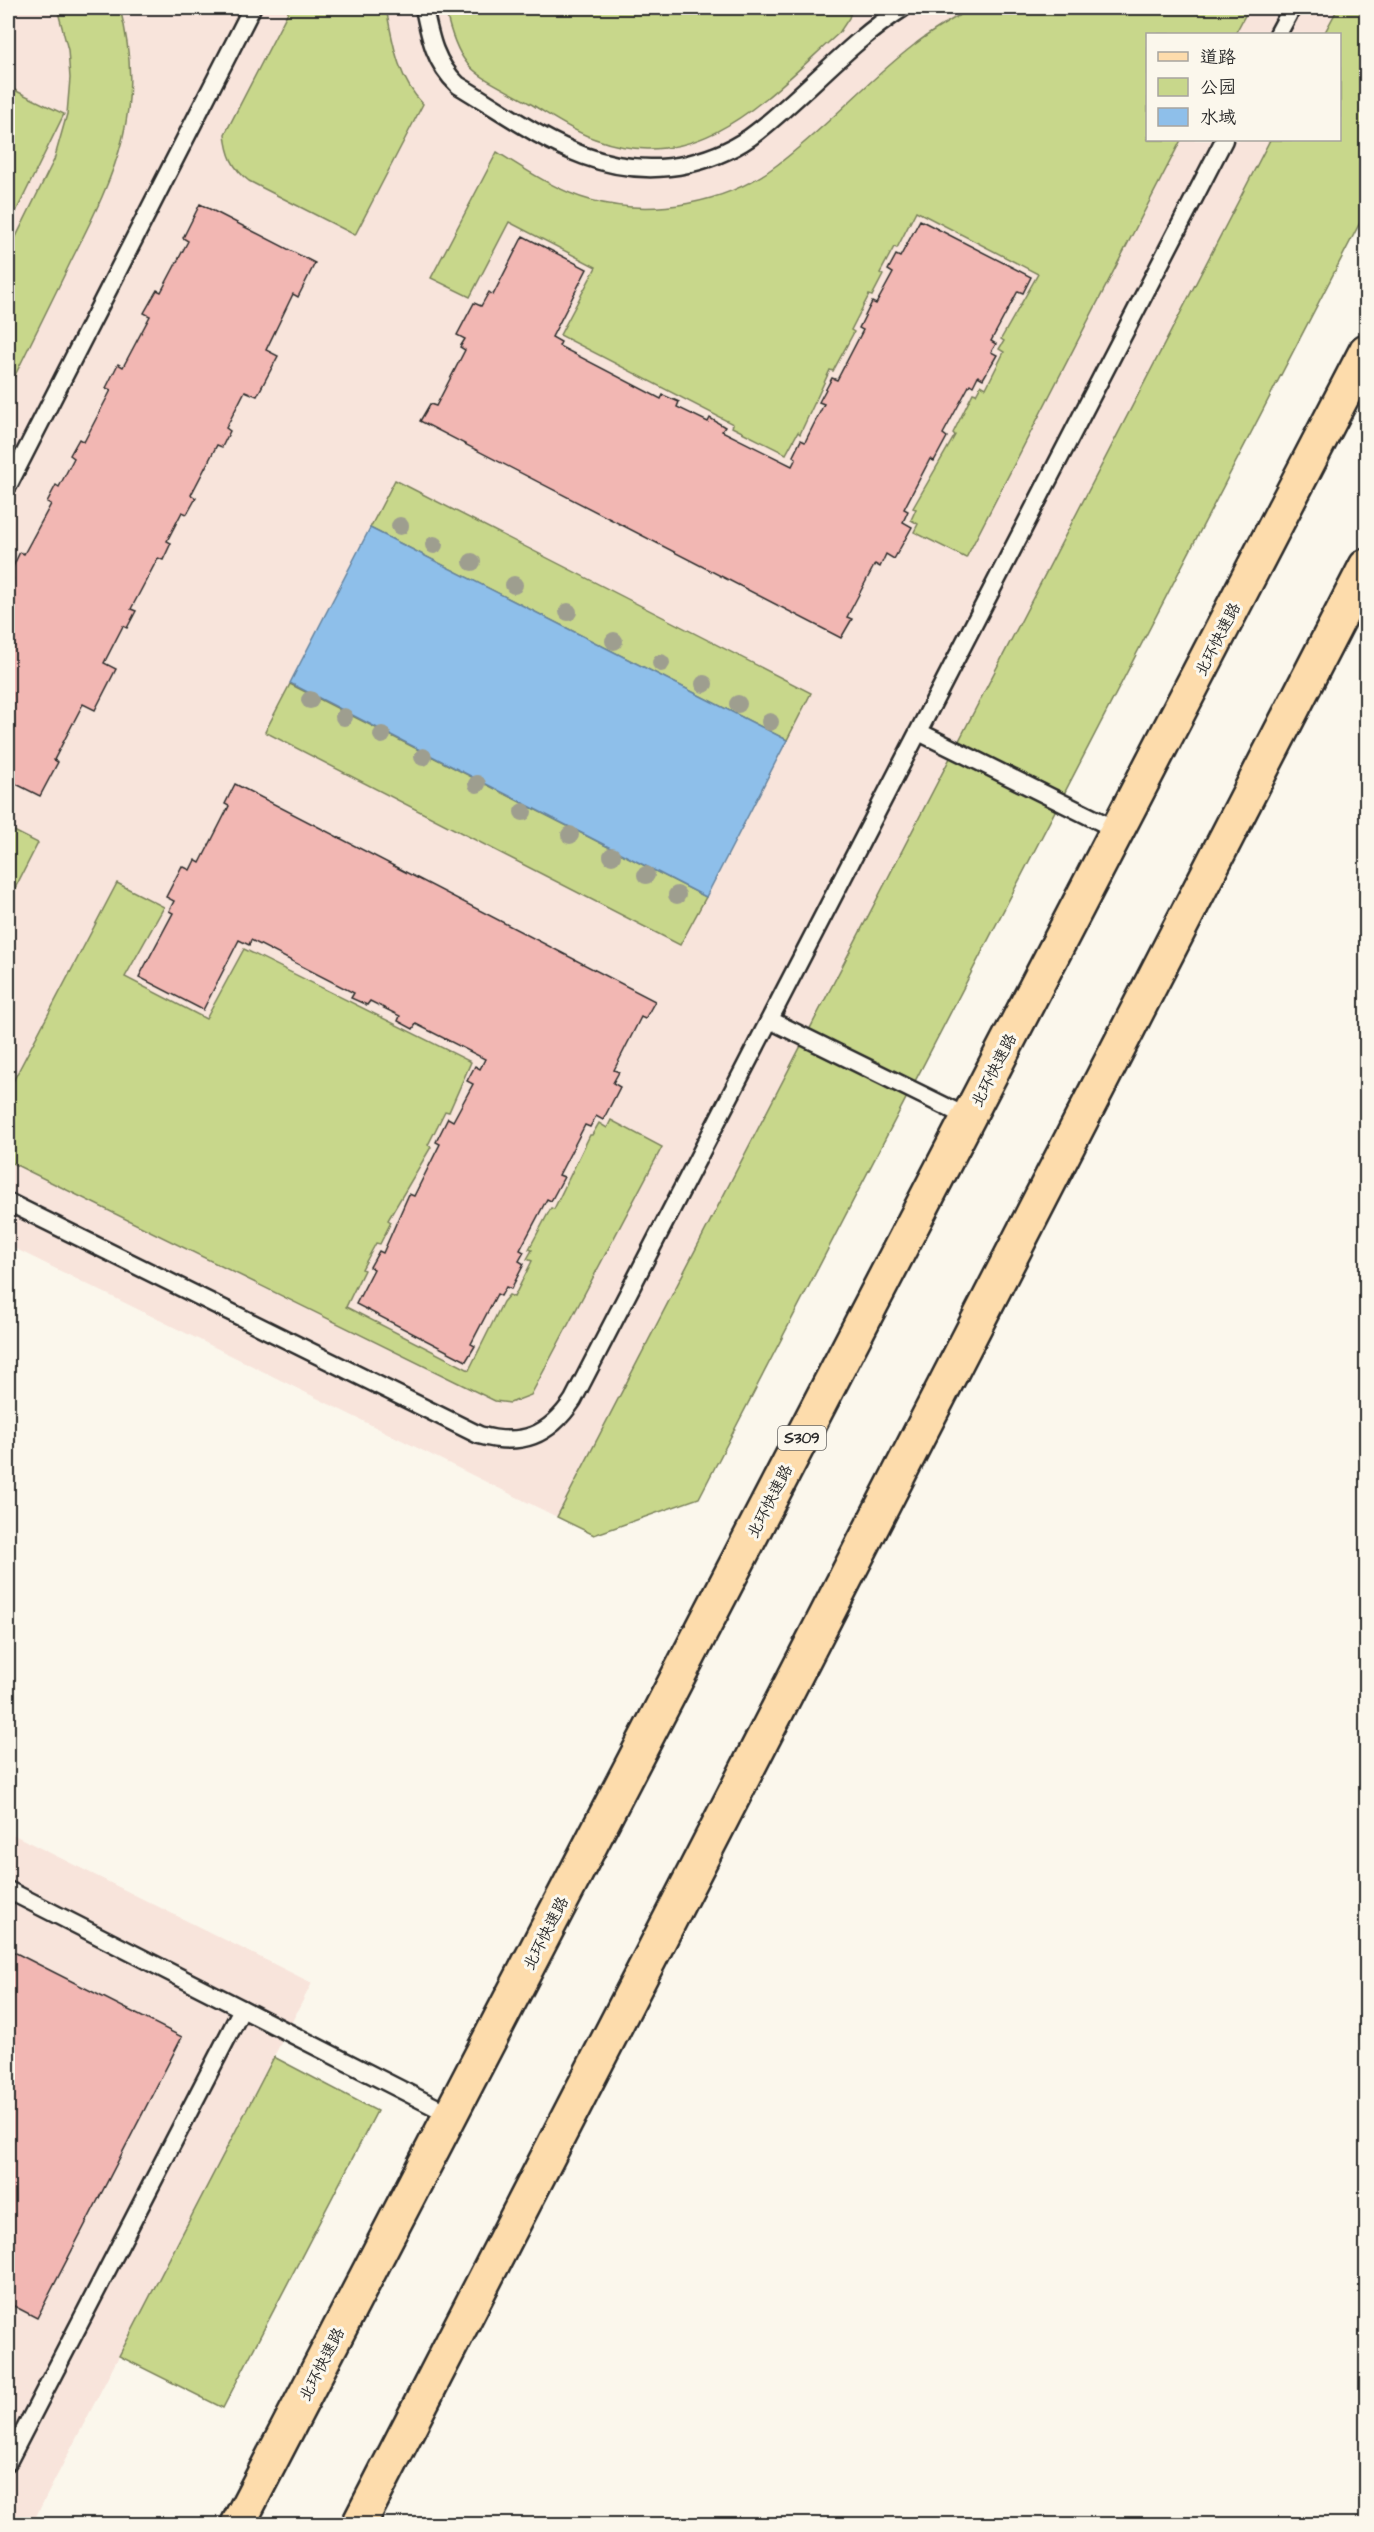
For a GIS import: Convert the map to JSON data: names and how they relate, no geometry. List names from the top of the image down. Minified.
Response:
{"streets":{"main road":["北环快速路","S309"]},"legend":["道路","公园","水域"]}
